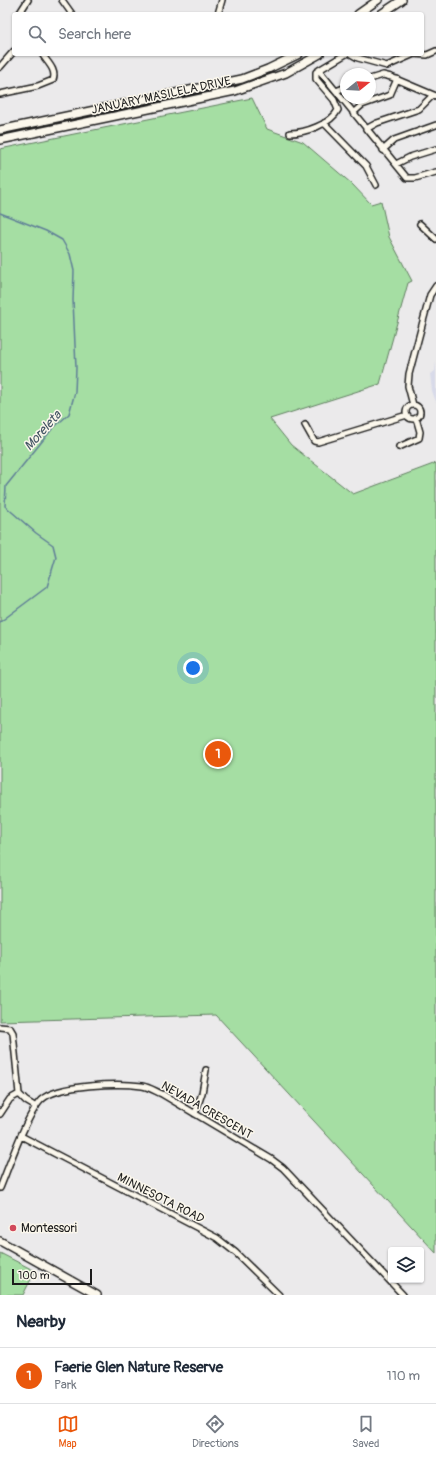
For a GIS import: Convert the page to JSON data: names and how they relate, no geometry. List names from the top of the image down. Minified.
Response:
{"streets":{"main road":["JANUARY MASILELA DRIVE"],"street":["NEVADA CRESCENT","MINNESOTA ROAD"]},"crossings":[["NEVADA CRESCENT","MINNESOTA ROAD"]],"water":["Moreleta"],"places":["Montessori"],"scale_bar":"100 m","north":"right","page":{"search":"Search here","pins":"1","scale":"100 m","heading":"Nearby","list":[{"mark":"1","name":"Faerie Glen Nature Reserve","note":"Park","value":"110 m"}],"nav":["Map","Directions","Saved"]}}
